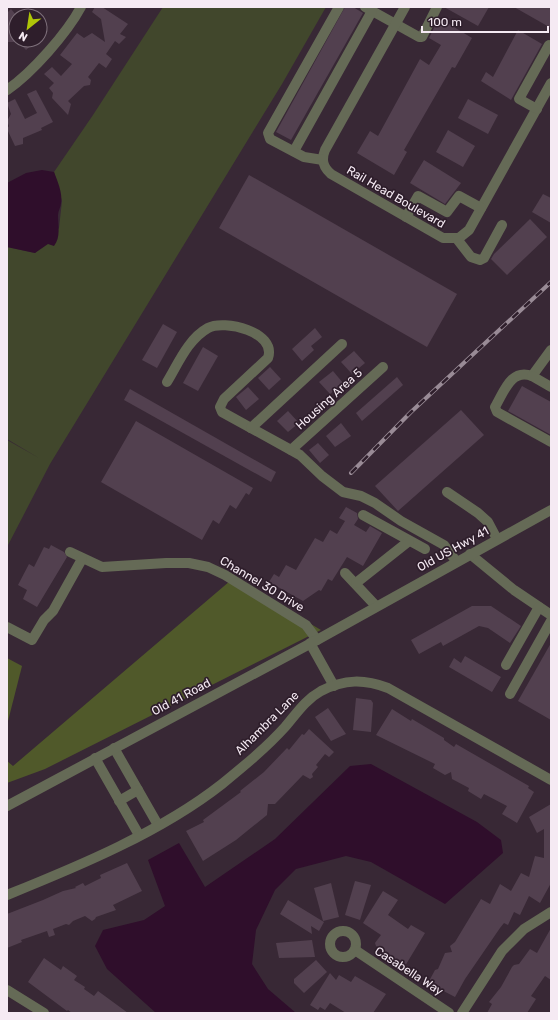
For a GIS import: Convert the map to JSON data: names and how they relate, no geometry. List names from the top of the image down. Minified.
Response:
{"streets":{"street":["Rail Head Boulevard","Housing Area 5","Old US Hwy 41","Channel 30 Drive","Old 41 Road","Alhambra Lane","Casabella Way"]},"crossings":[["Old US Hwy 41","Old 41 Road"],["Channel 30 Drive","Old 41 Road"],["Channel 30 Drive","Alhambra Lane"]],"scale_bar":"100 m","north":"bottom left"}
